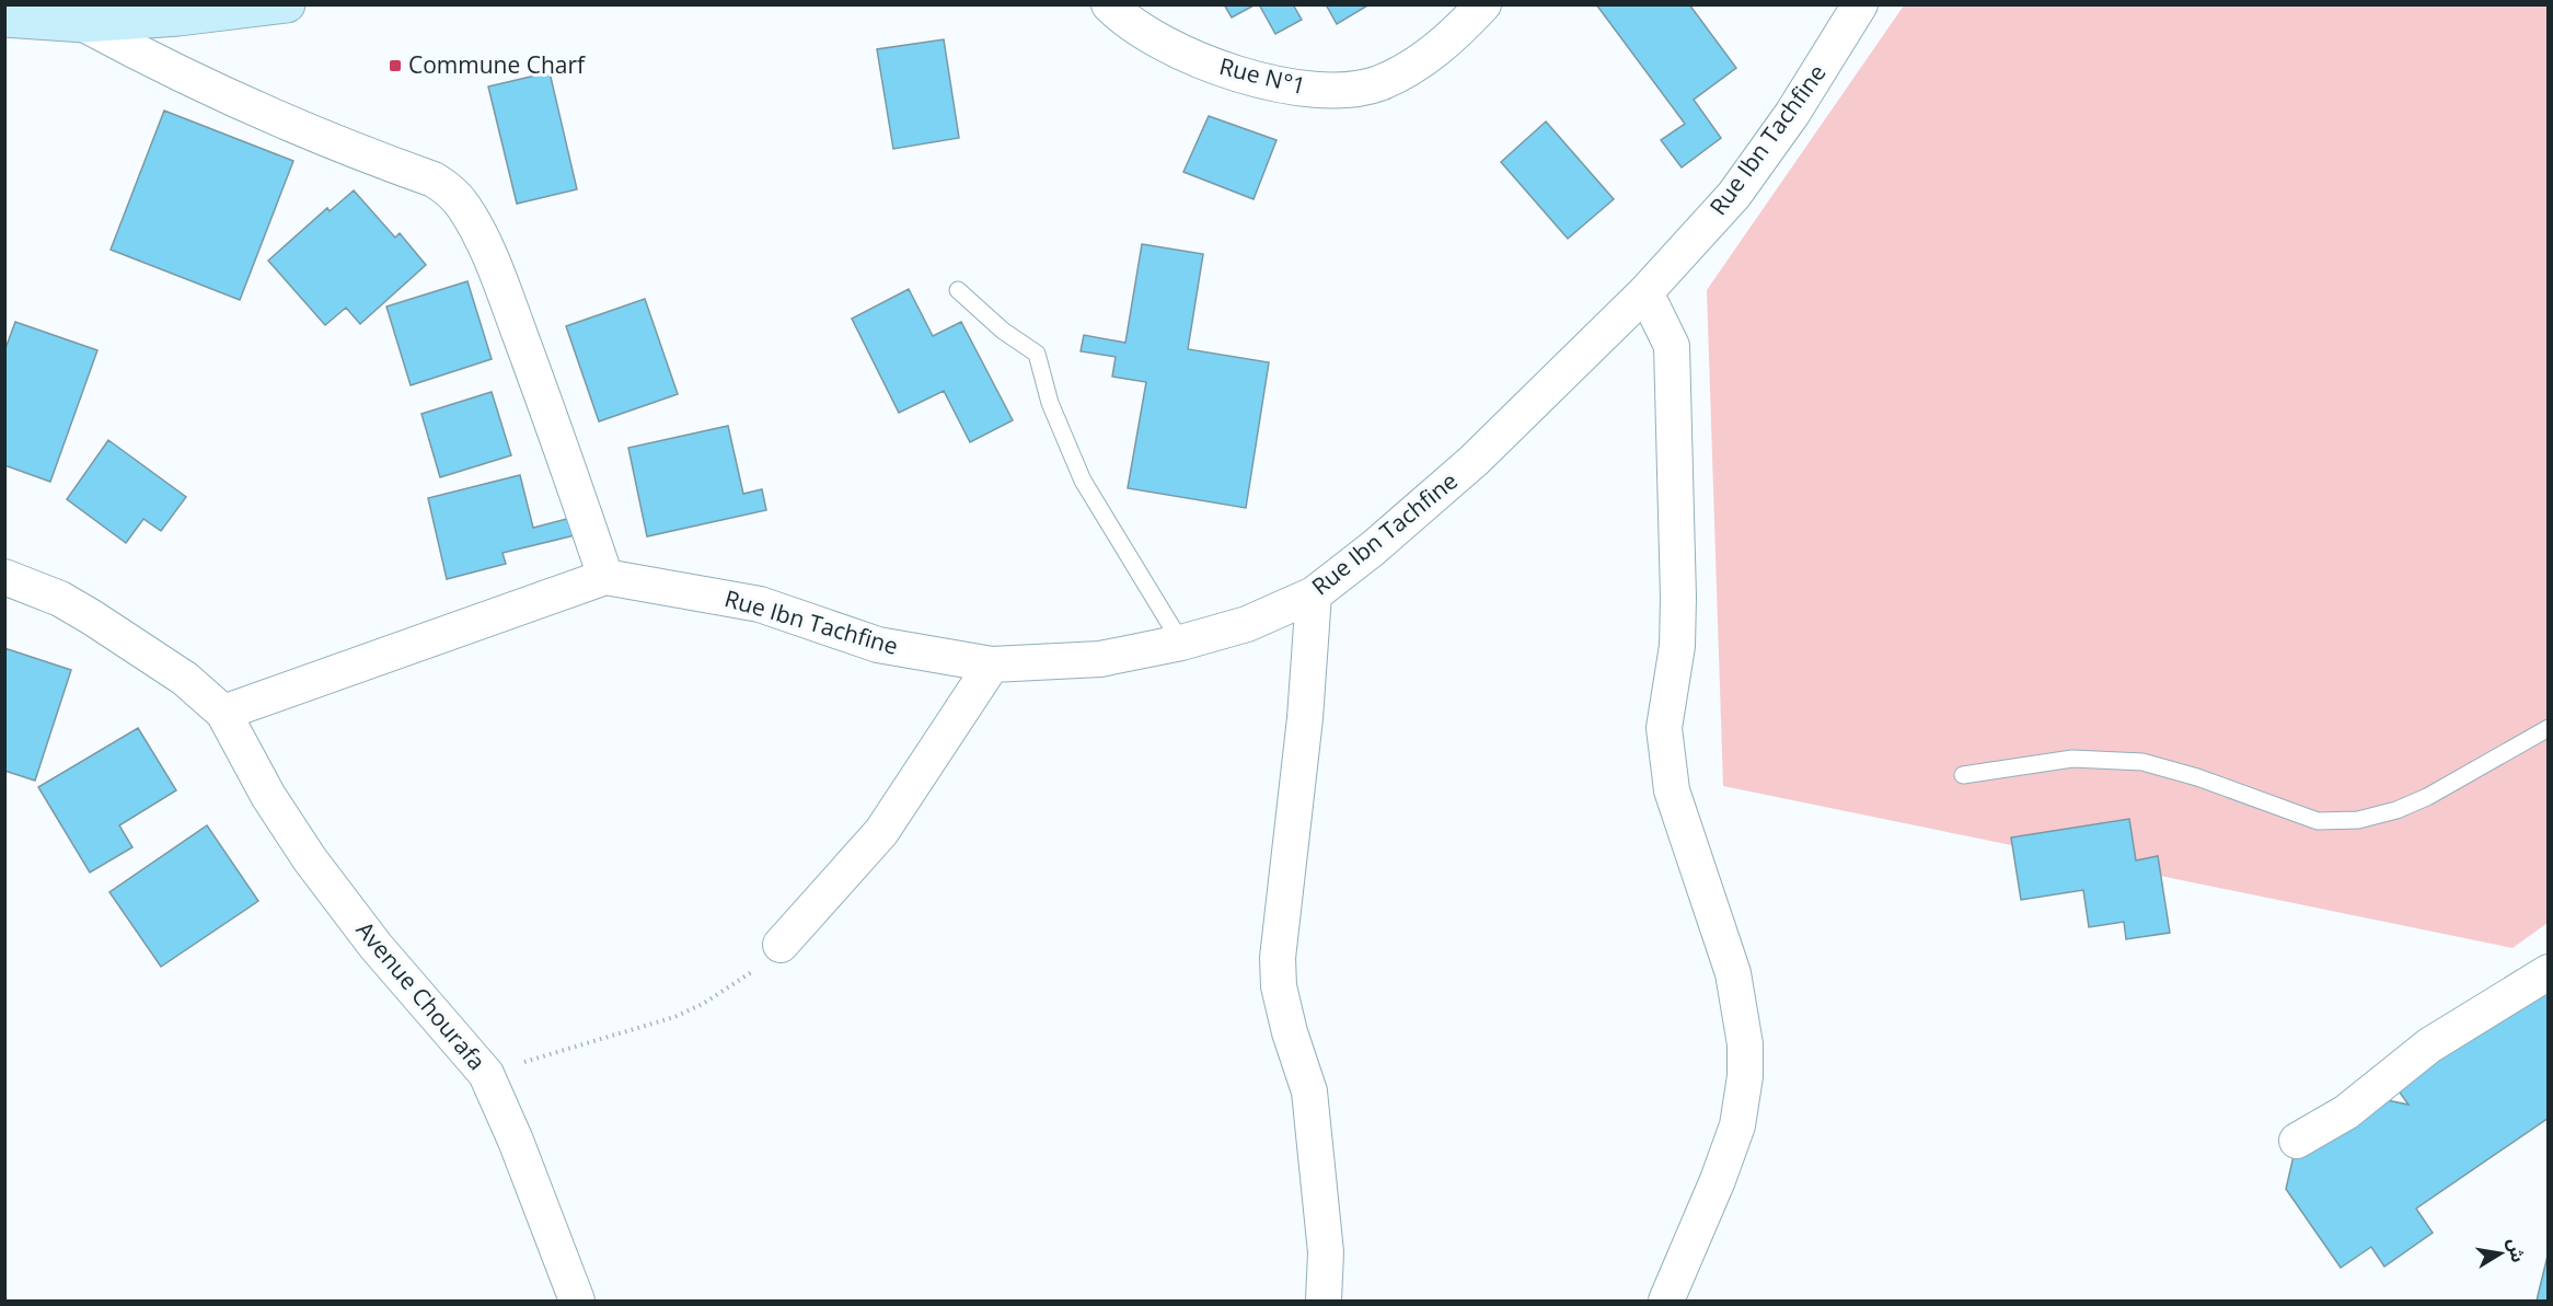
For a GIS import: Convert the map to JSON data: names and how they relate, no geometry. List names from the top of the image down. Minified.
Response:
{"streets":{"street":["Rue N°1","Rue Ibn Tachfine","Avenue Chourafa"]},"crossings":[["Rue Ibn Tachfine","Avenue Chourafa"]],"places":{"transit":["Commune Charf"]},"north":"right"}
